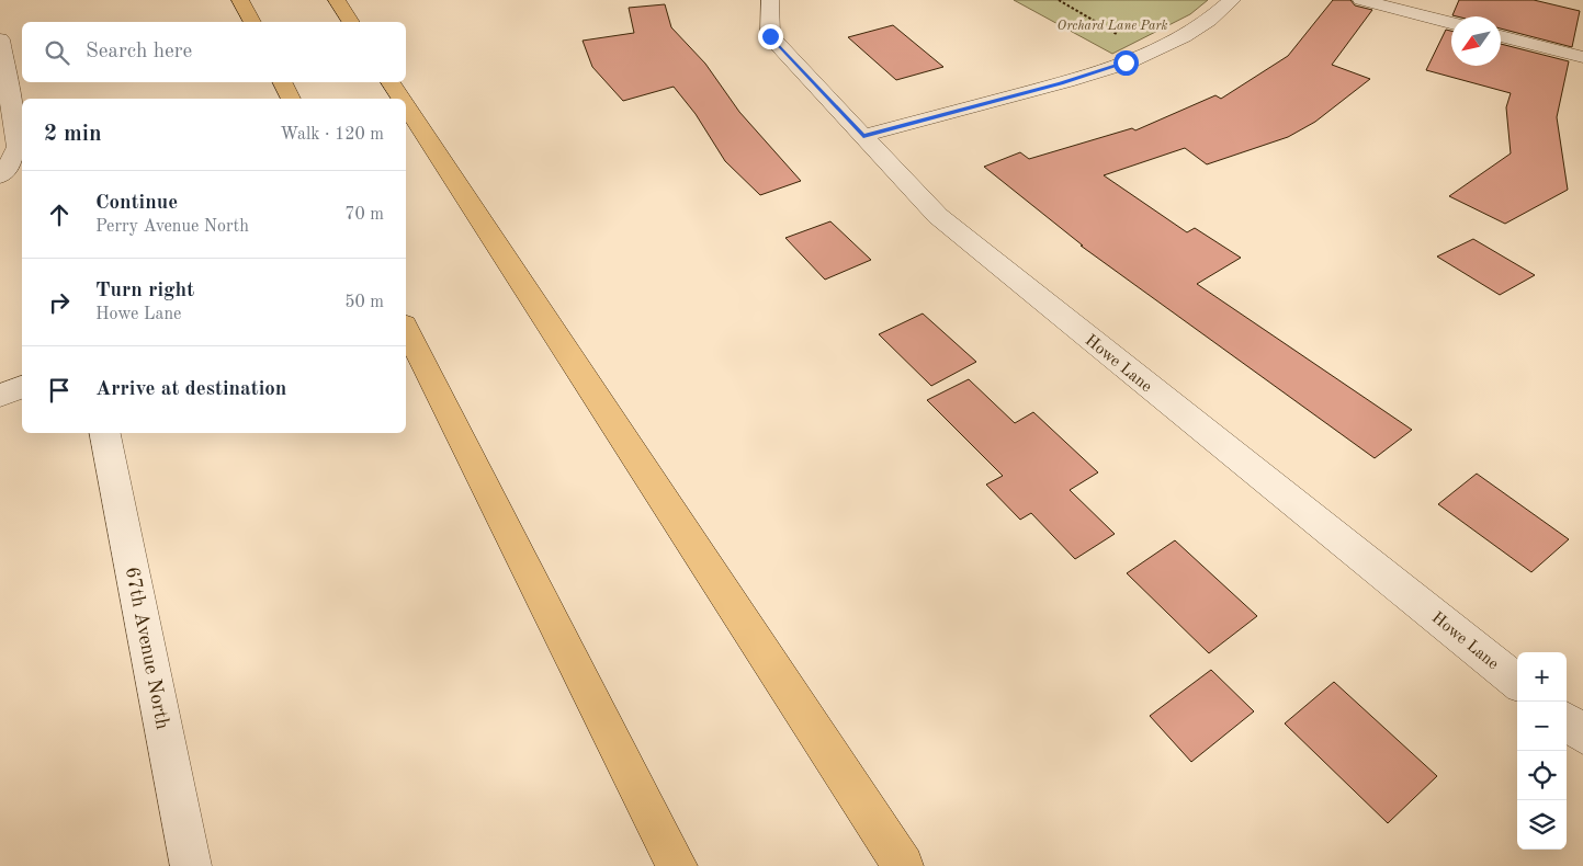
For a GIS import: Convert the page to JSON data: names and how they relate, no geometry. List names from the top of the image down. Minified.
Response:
{"streets":{"street":["Howe Lane","67th Avenue North"]},"parks":["Orchard Lane Park"],"north":"bottom left","page":{"search":"Search here","heading":["2 min","Walk · 120 m"],"list":[["Continue","Perry Avenue North","70 m"],["Turn right","Howe Lane","50 m"],"Arrive at destination"],"map_buttons":["+","−"]}}
